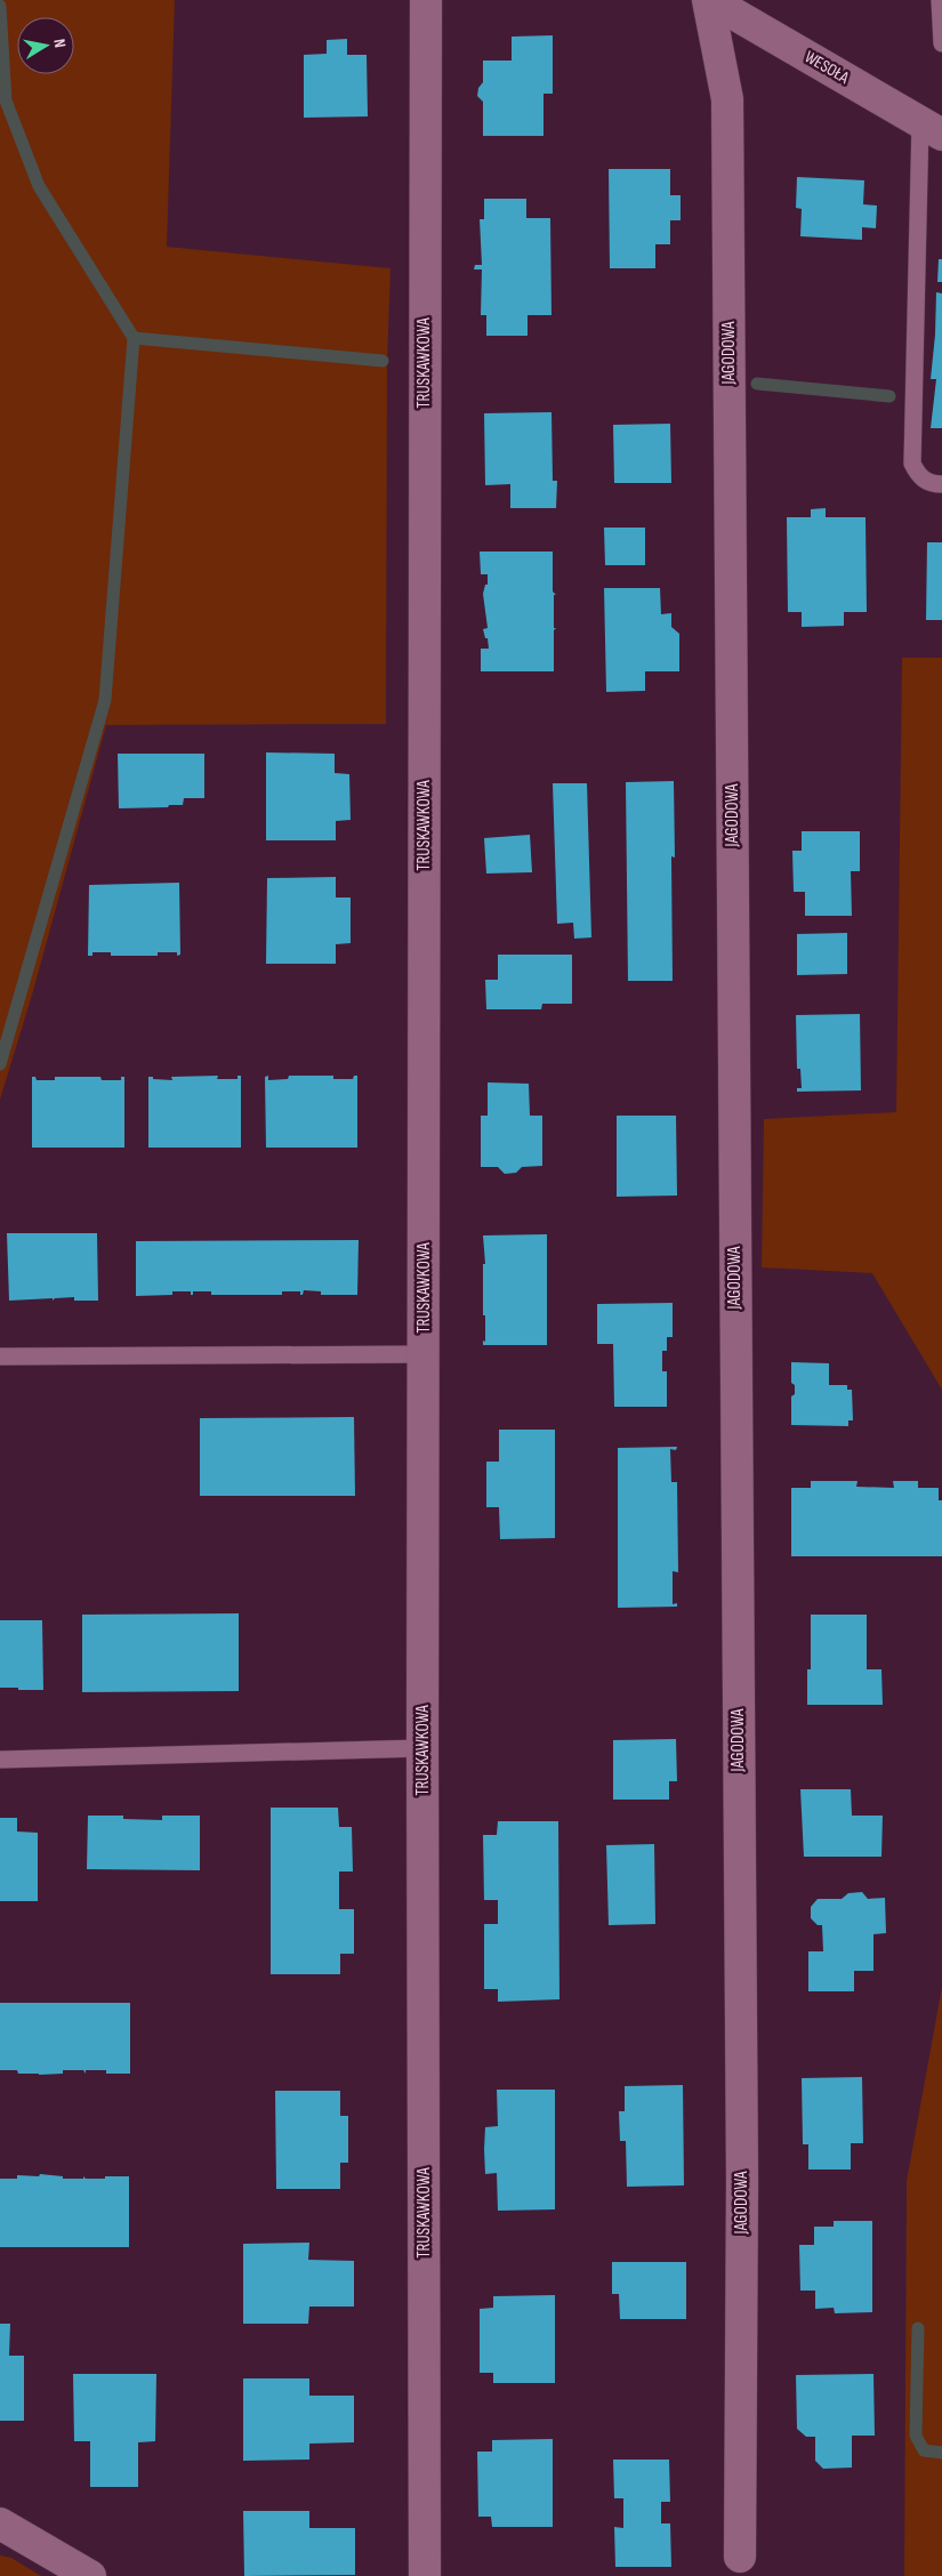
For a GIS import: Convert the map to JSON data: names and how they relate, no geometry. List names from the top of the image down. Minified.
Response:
{"streets":{"street":["WESOŁA","JAGODOWA","TRUSKAWKOWA"]},"crossings":[["WESOŁA","JAGODOWA"]],"north":"right"}
